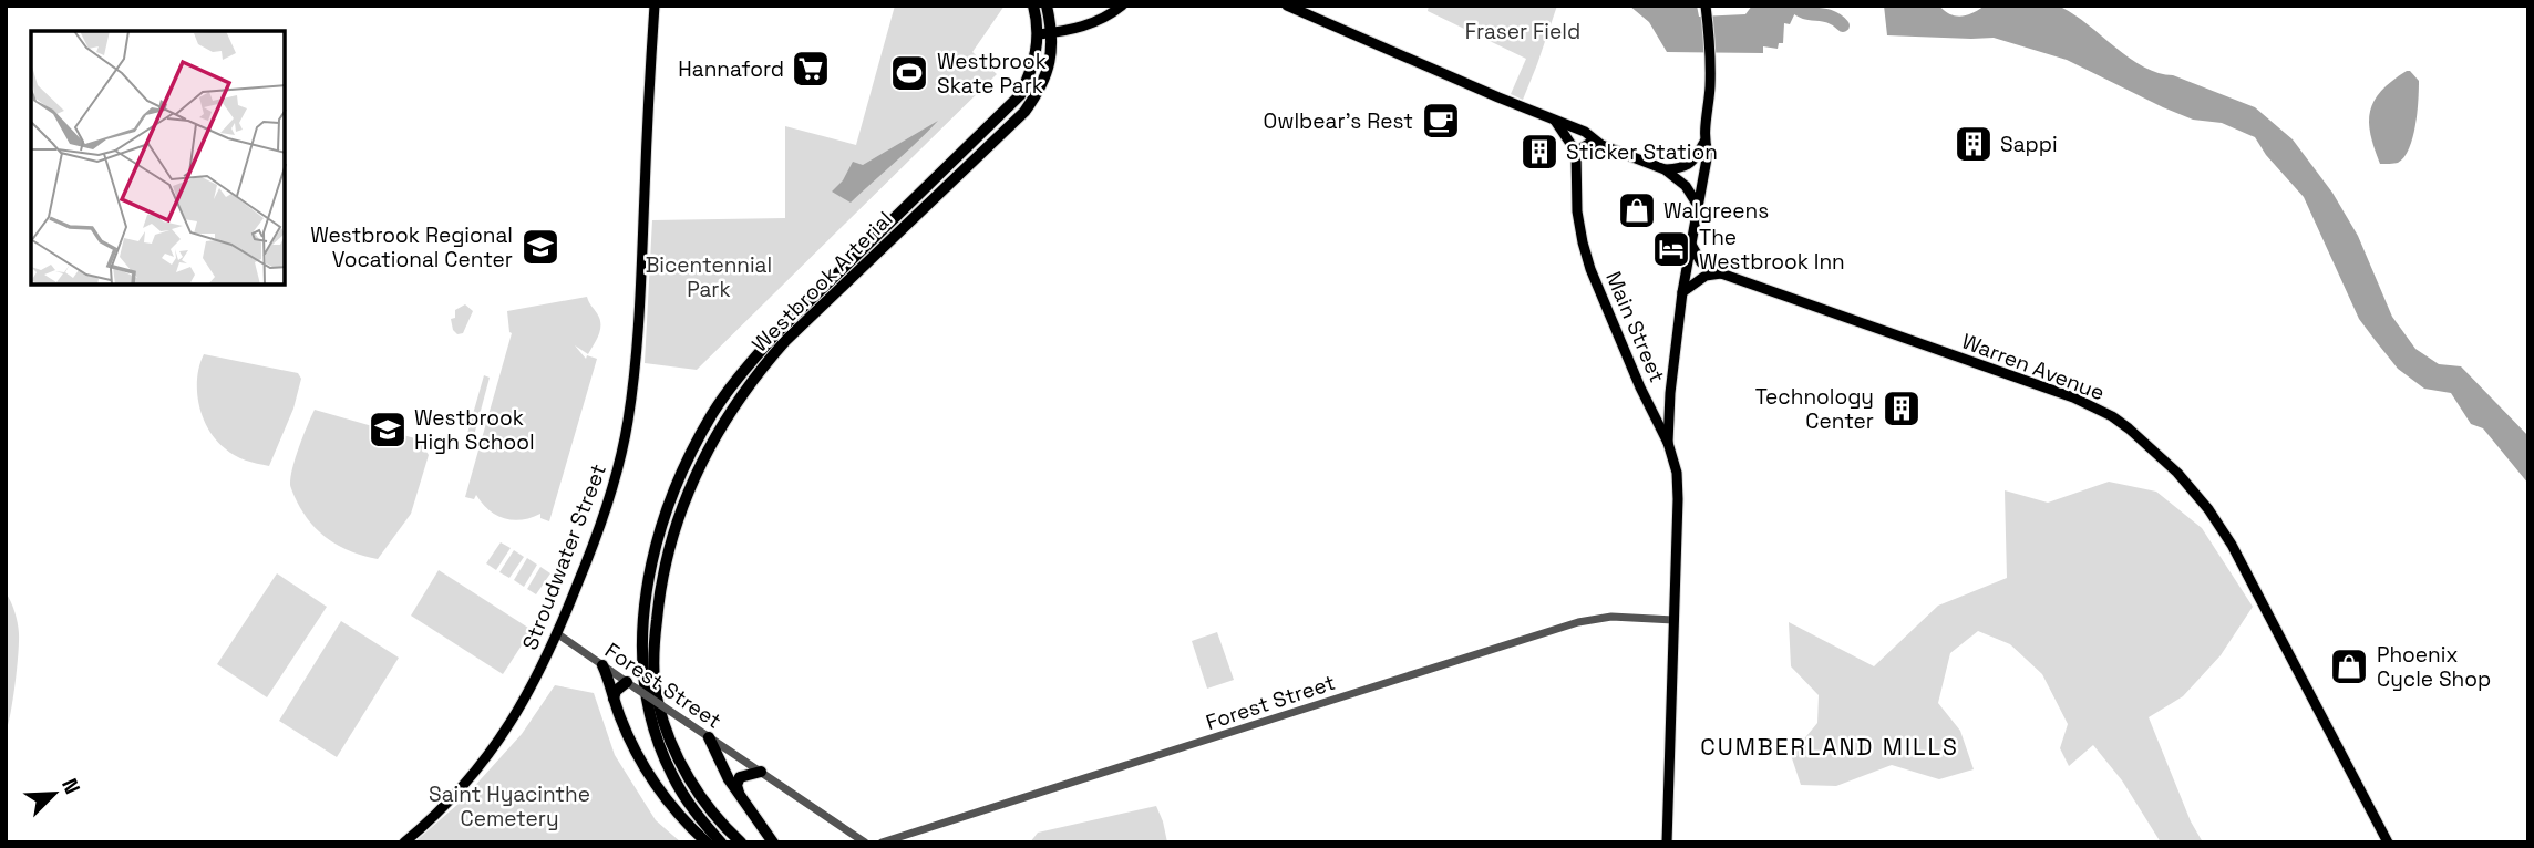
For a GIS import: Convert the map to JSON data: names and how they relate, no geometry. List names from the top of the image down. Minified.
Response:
{"streets":{"highway":["Westbrook Arterial"],"main road":["Main Street","Warren Avenue","Stroudwater Street"],"street":["Forest Street"]},"crossings":[["Main Street","Forest Street"],["Stroudwater Street","Forest Street"]],"districts":["CUMBERLAND MILLS"],"parks":["Fraser Field","Bicentennial Park","Saint Hyacinthe Cemetery"],"places":{"supermarket":["Hannaford"],"sports":["Westbrook Skate Park"],"cafe":["Owlbear's Rest"],"building":["Sappi","Sticker Station","Technology Center"],"shop":["Walgreens","Phoenix Cycle Shop"],"school or university":["Westbrook Regional Vocational Center","Westbrook High School"],"hotel":["The Westbrook Inn"]},"north":"top right"}
